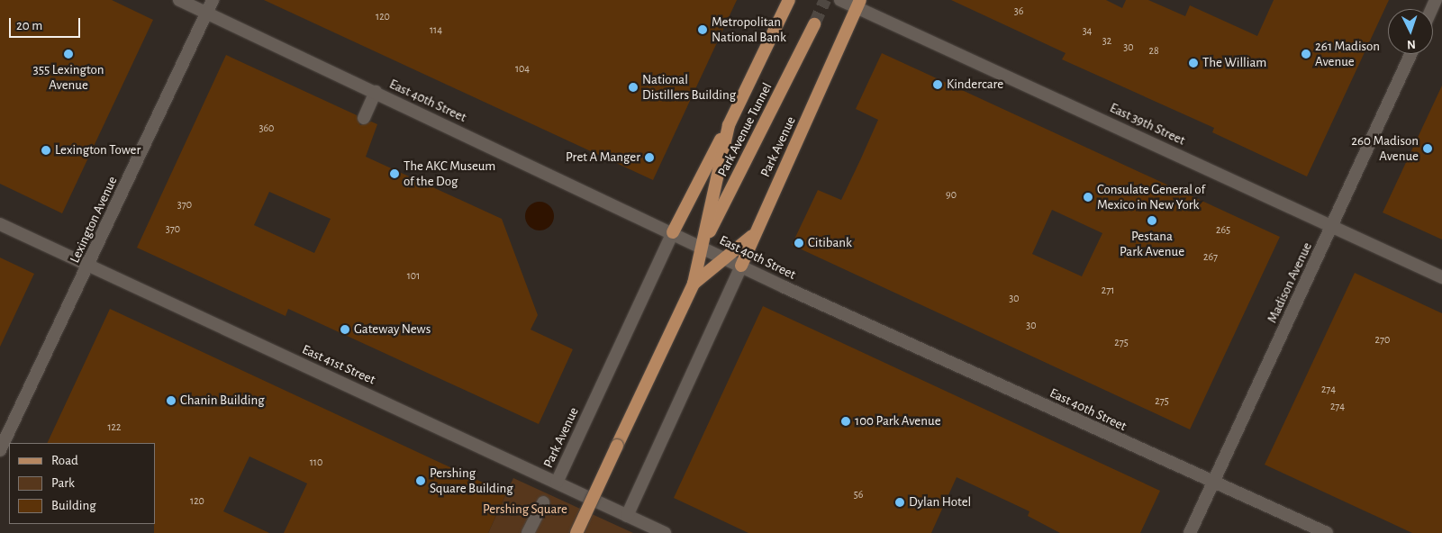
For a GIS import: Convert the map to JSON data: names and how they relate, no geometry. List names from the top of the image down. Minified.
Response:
{"streets":{"main road":["Park Avenue Tunnel","Park Avenue"],"street":["East 40th Street","East 39th Street","Lexington Avenue","Madison Avenue","East 41st Street"]},"crossings":[["East 40th Street","Park Avenue Tunnel"],["East 40th Street","Park Avenue"],["East 40th Street","Lexington Avenue"],["East 40th Street","Madison Avenue"],["East 39th Street","Park Avenue"],["East 39th Street","Madison Avenue"],["Park Avenue Tunnel","Park Avenue"],["Park Avenue","East 41st Street"],["Lexington Avenue","East 41st Street"]],"parks":["Pershing Square"],"places":["Metropolitan National Bank","355 Lexington Avenue","261 Madison Avenue","The William","Kindercare","National Distillers Building","260 Madison Avenue","Lexington Tower","Pret A Manger","The AKC Museum of the Dog","Consulate General of Mexico in New York","Pestana Park Avenue","Citibank","Gateway News","Chanin Building","100 Park Avenue","Pershing Square Building","Dylan Hotel"],"house_numbers":["36","120","114","34","32","30","28","104","360","90","370","370","265","267","101","271","30","30","270","275","274","275","274","122","110","56","120"],"legend":["Road","Park","Building"],"scale_bar":"20 m","north":"bottom"}
